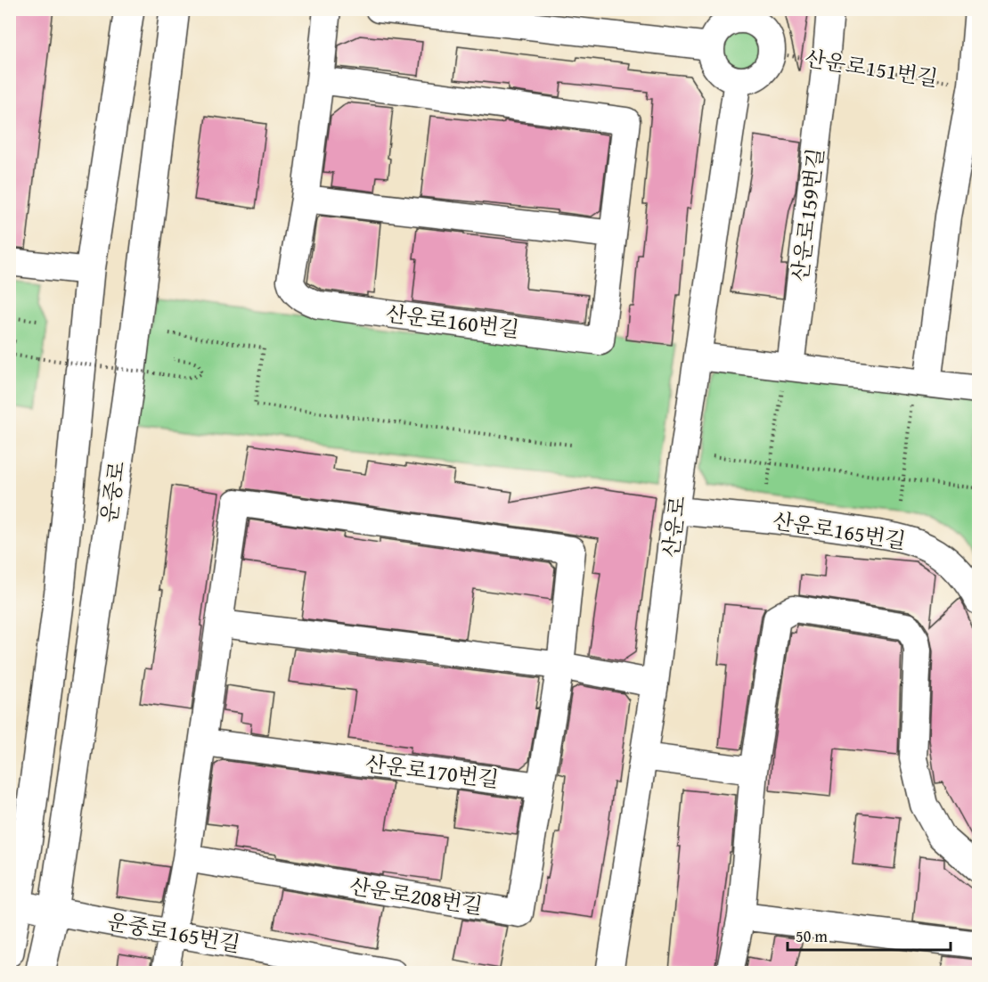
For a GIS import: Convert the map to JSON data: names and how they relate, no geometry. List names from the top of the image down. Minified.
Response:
{"streets":{"main road":["운중로"],"street":["산운로159번길","산운로160번길","산운로","산운로165번길","산운로170번길","산운로208번길","운중로165번길"],"path":["산운로151번길"]},"crossings":[["산운로151번길","산운로159번길"],["산운로151번길","산운로"],["운중로","운중로165번길"],["산운로","산운로165번길"],["산운로170번길","산운로208번길"]],"scale_bar":"50 m"}
